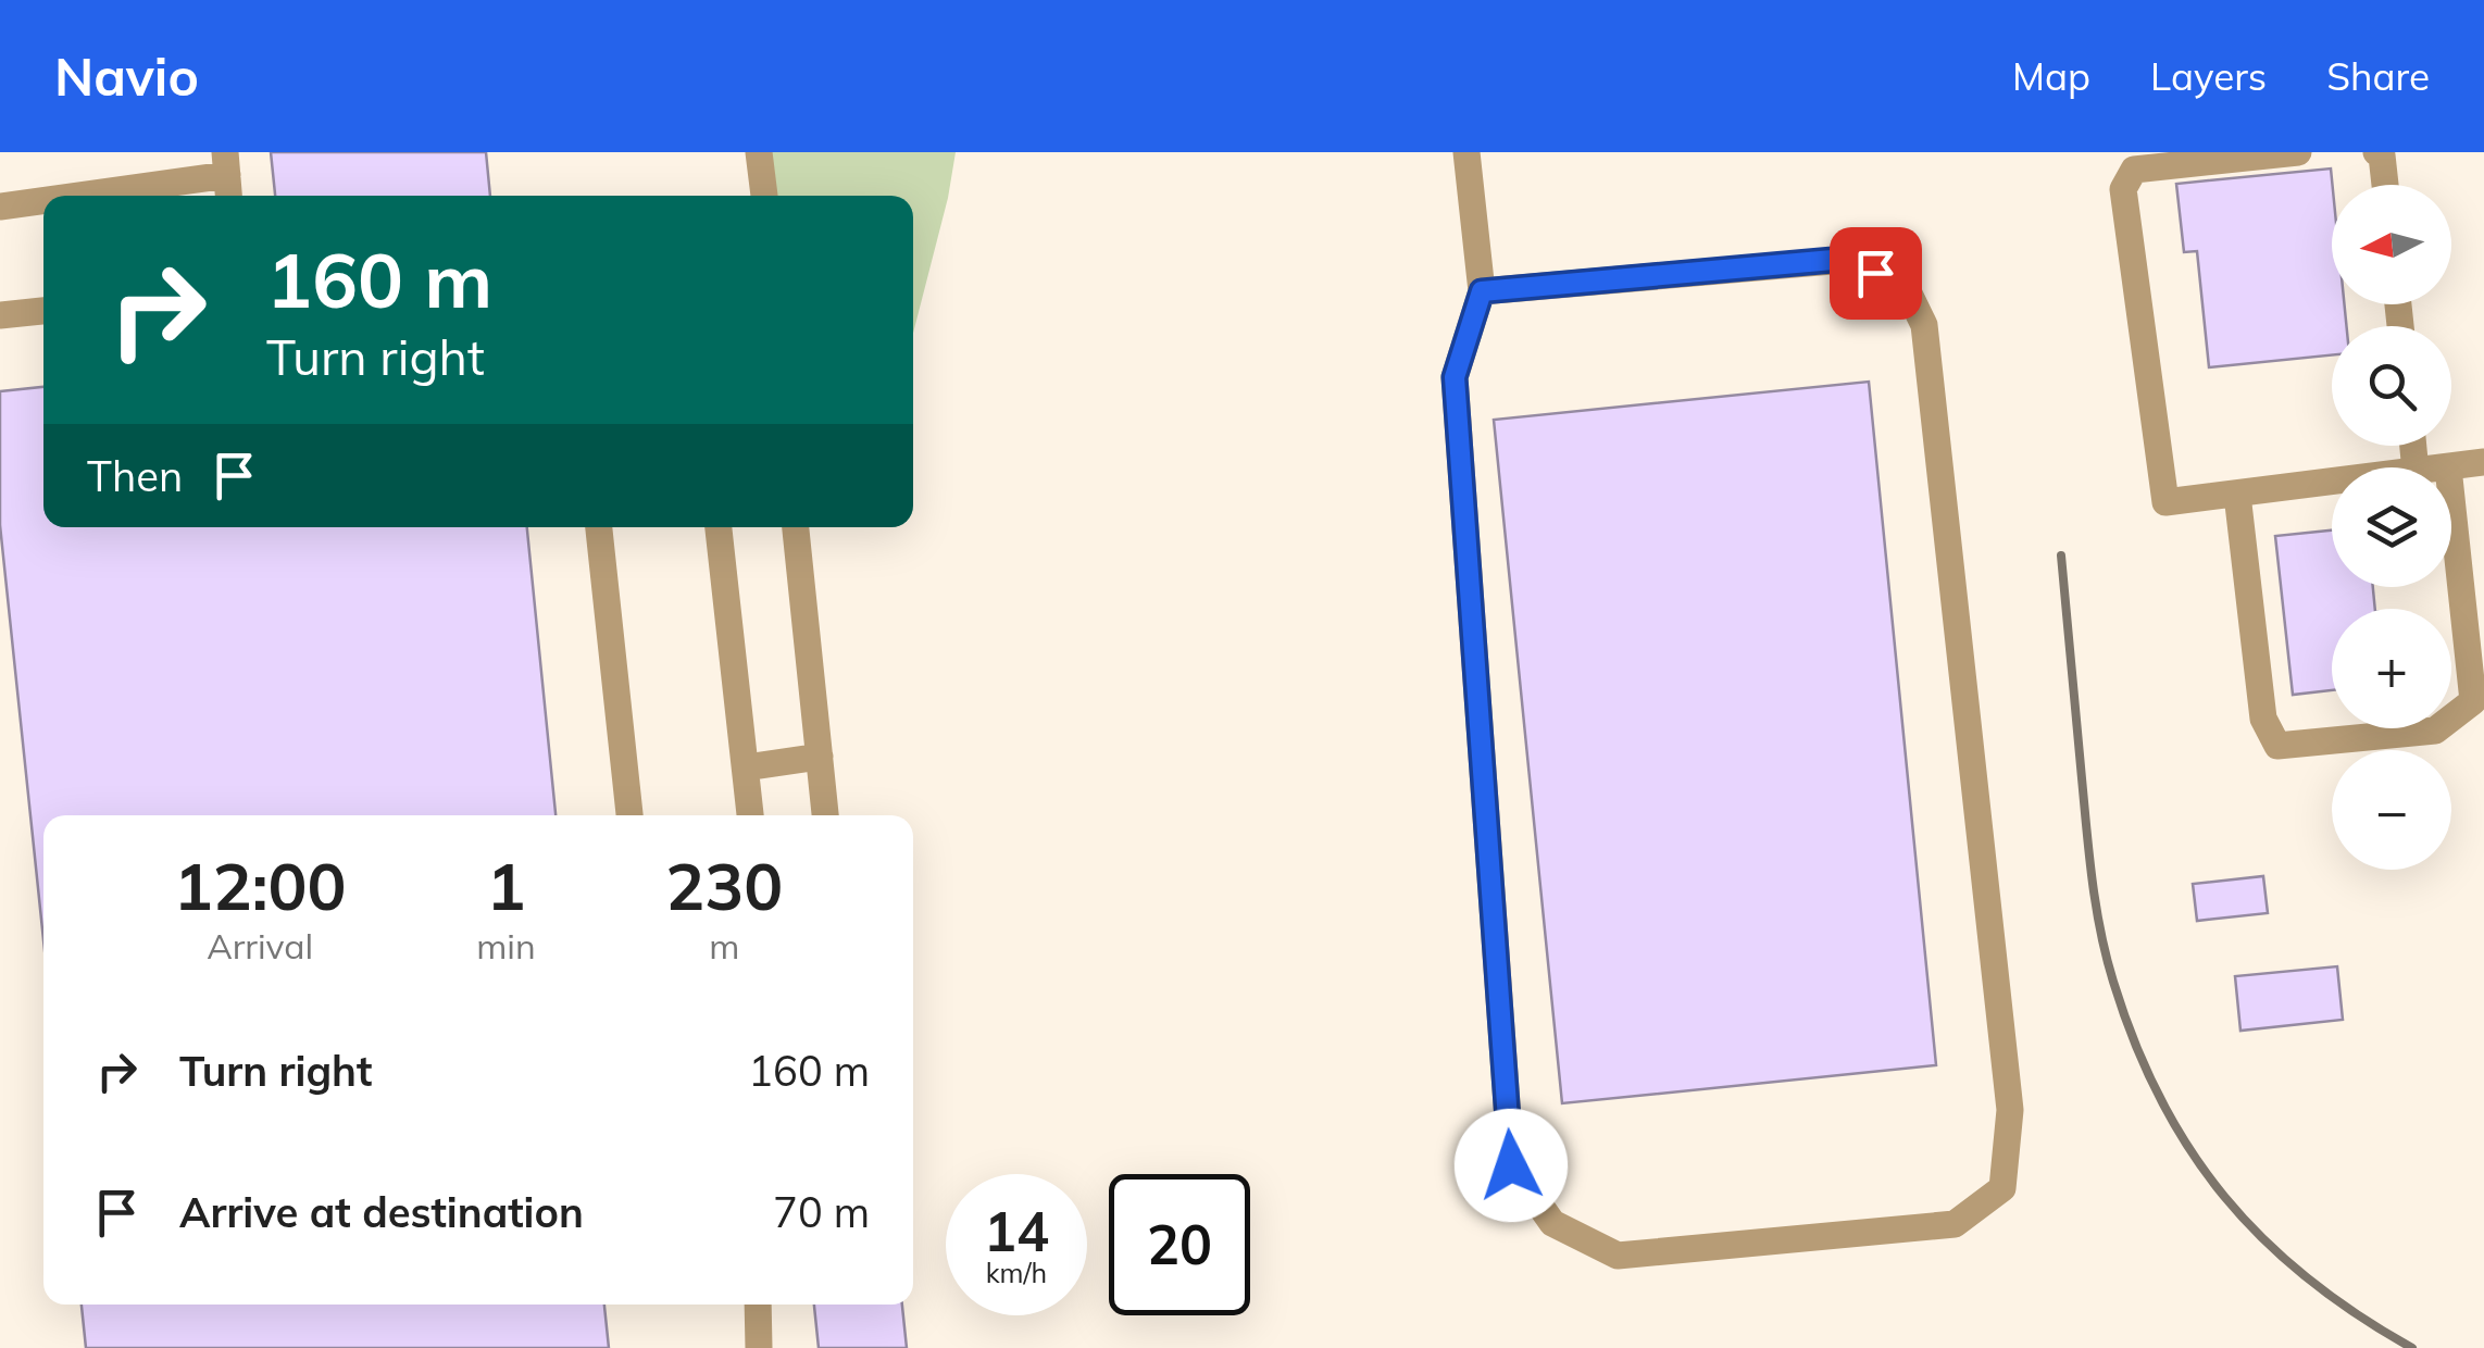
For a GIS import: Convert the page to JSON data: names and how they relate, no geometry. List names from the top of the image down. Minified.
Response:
{"north":"left","page":{"header":"Navio","nav":["Map","Layers","Share"],"map_buttons":["+","−"],"turn":["160 m","Turn right"],"then":"Then","eta":["12:00","Arrival","1","min","230","m"],"list":[{"name":"Turn right","value":"160 m"},{"name":"Arrive at destination","value":"70 m"}],"speed":"14 km/h","limit":"20"}}
